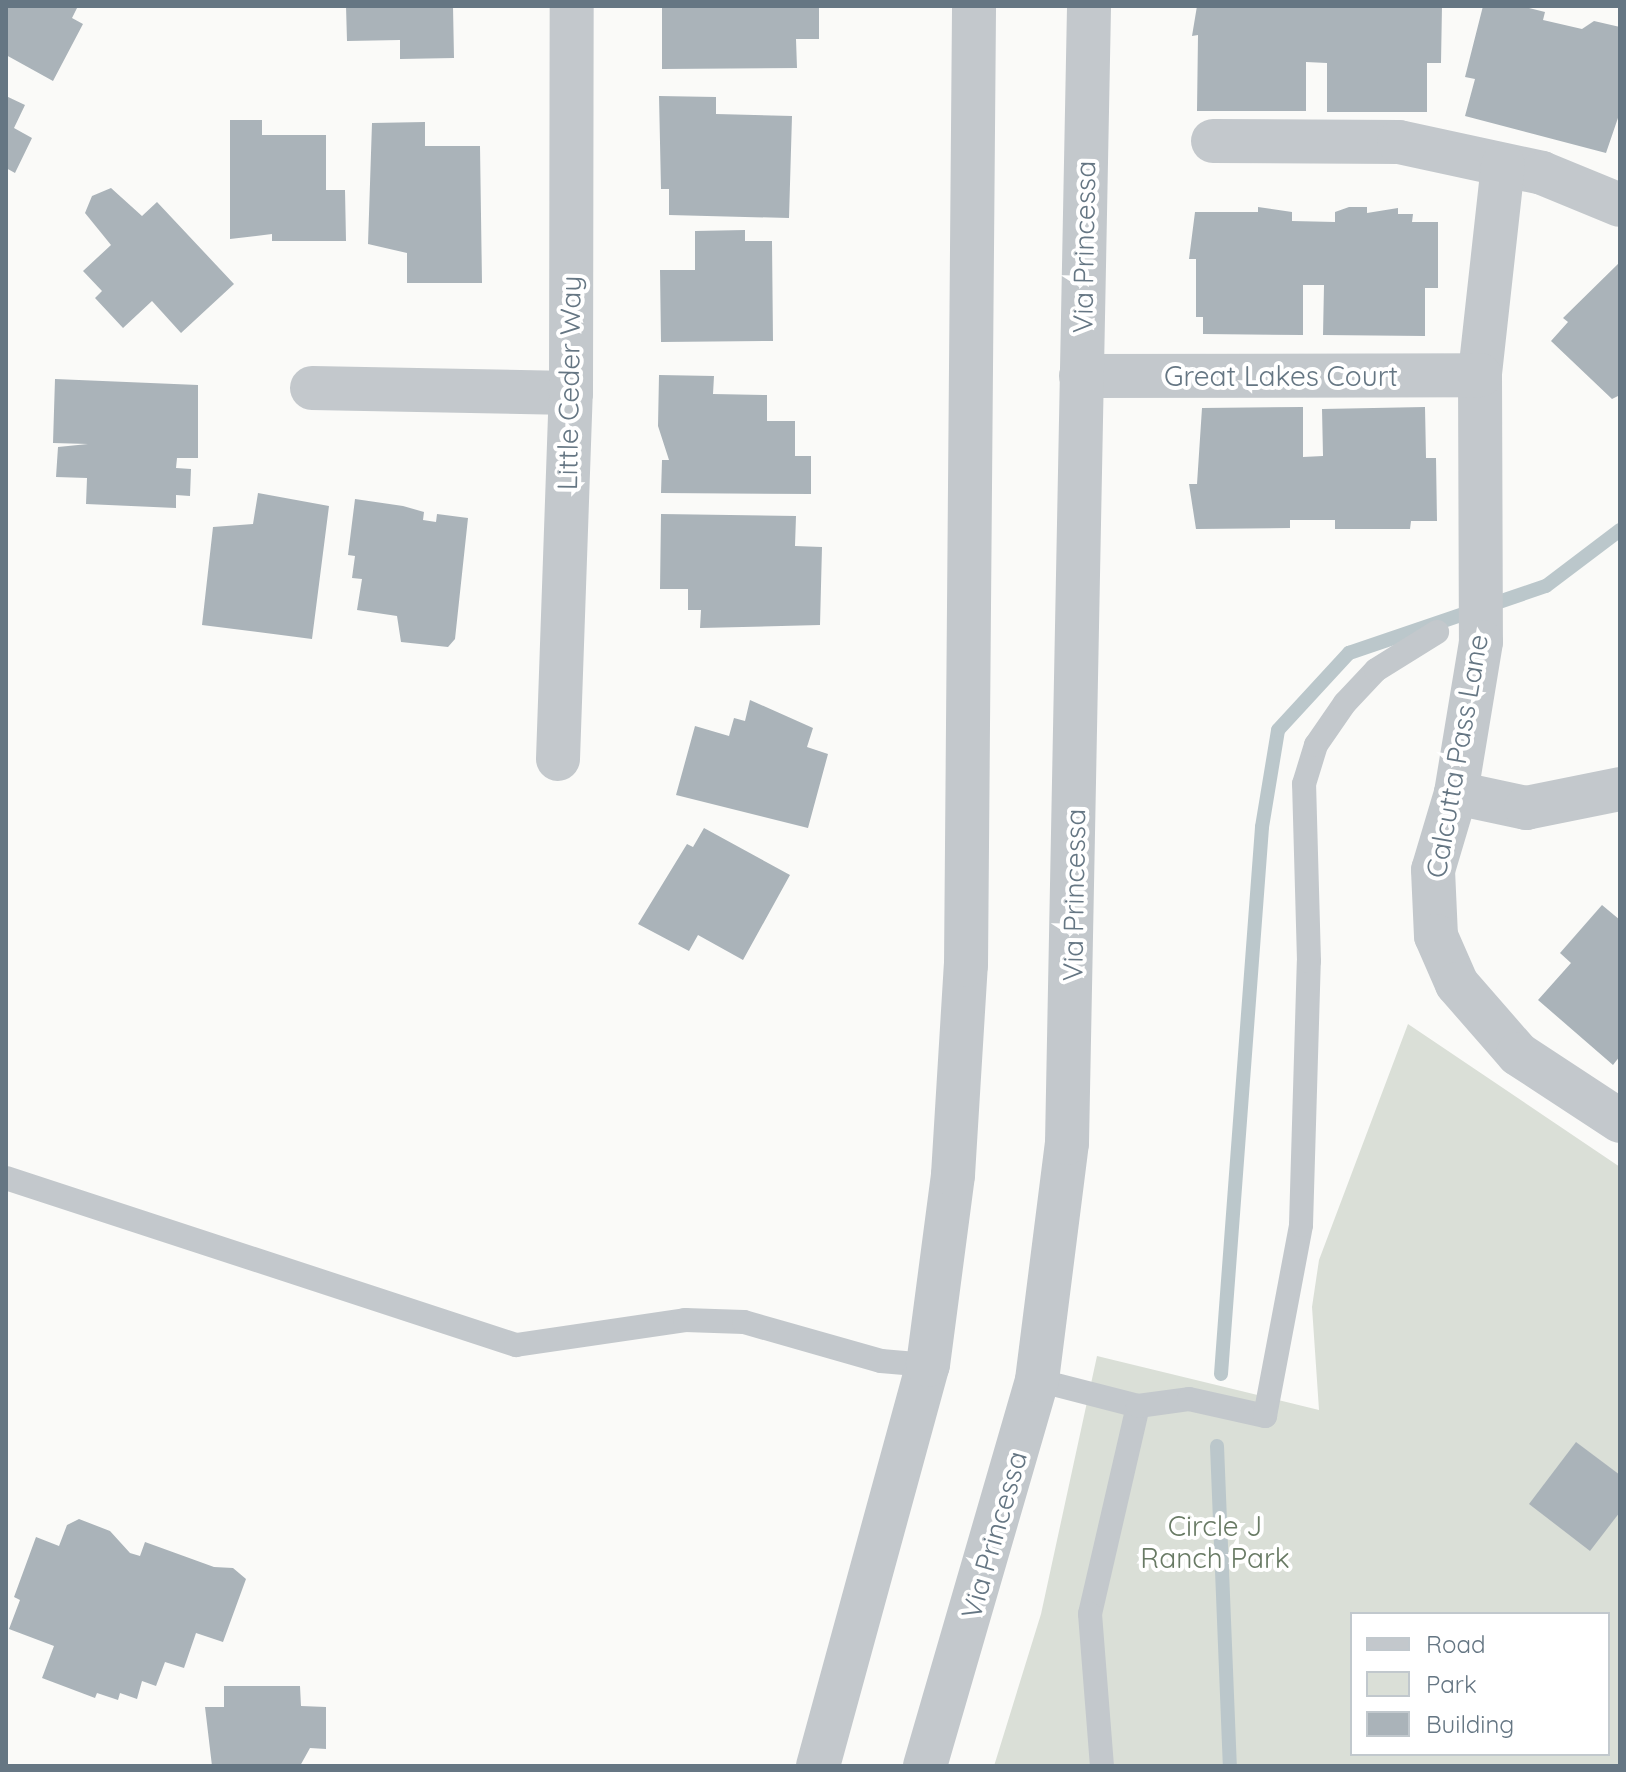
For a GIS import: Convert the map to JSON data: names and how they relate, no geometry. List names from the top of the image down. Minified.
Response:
{"streets":{"street":["Via Princessa","Great Lakes Court","Little Ceder Way","Calcutta Pass Lane"]},"crossings":[["Via Princessa","Great Lakes Court"],["Great Lakes Court","Calcutta Pass Lane"]],"parks":["Circle J Ranch Park"],"legend":["Road","Park","Building"]}
